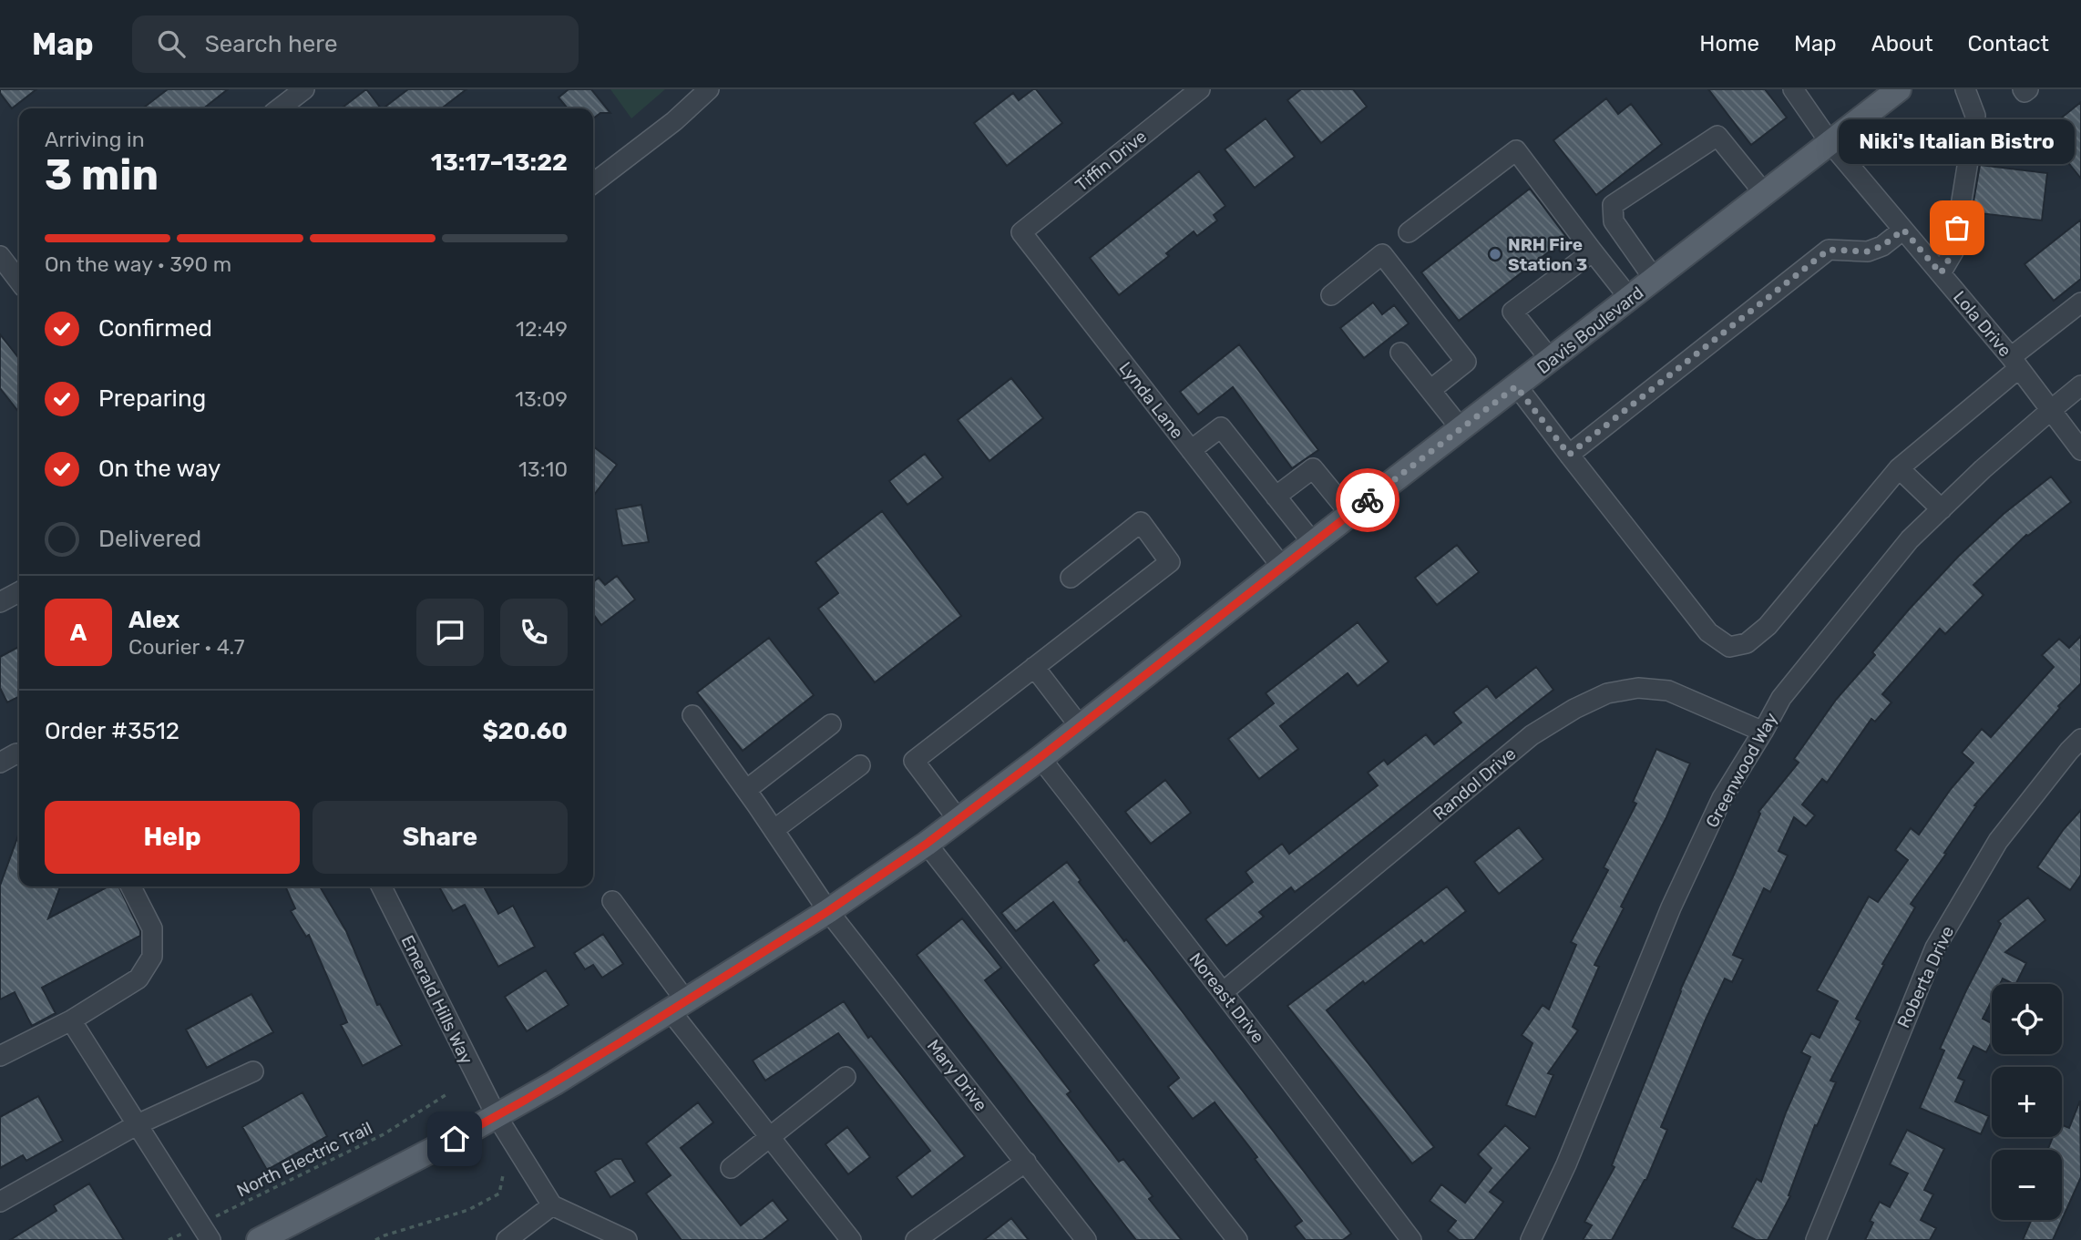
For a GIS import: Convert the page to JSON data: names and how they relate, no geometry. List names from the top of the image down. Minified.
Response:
{"streets":{"main road":["Davis Boulevard"],"street":["Tiffin Drive","Lola Drive","Lynda Lane","Greenwood Way","Randol Drive","Roberta Drive","Noreast Drive","Emerald Hills Way","Mary Drive"],"path":["North Electric Trail"]},"crossings":[["Tiffin Drive","Lynda Lane"],["Lola Drive","Davis Boulevard"],["Lola Drive","Greenwood Way"],["Davis Boulevard","Lynda Lane"],["Davis Boulevard","Noreast Drive"],["Davis Boulevard","Emerald Hills Way"],["Davis Boulevard","Mary Drive"],["Greenwood Way","Randol Drive"],["Randol Drive","Noreast Drive"]],"places":["Niki's Italian Bistro","NRH Fire Station 3"],"page":{"header":"Map","search":"Search here","nav":["Home","Map","About","Contact"],"heading":["3 min","Arriving in","13:17–13:22"],"panel":["Alex","Courier · 4.7","Order #3512","$20.60"],"bubble":"Niki's Italian Bistro","bar":"On the way · 390 m","list":[["Confirmed","12:49"],["Preparing","13:09"],["On the way","13:10"],"Delivered"],"round":"A","buttons":["Help","Share"],"map_buttons":["+","−"]}}
